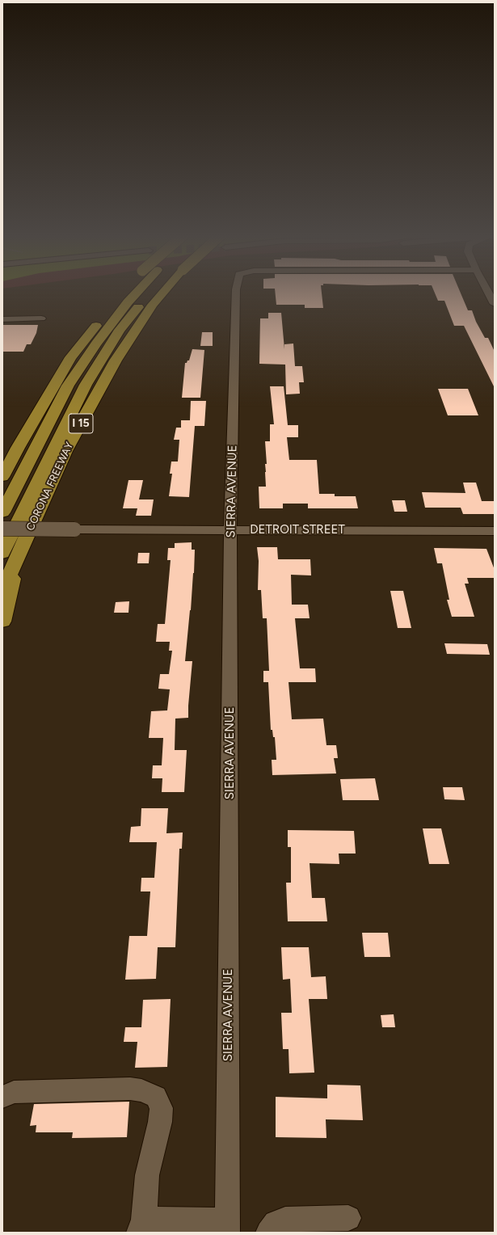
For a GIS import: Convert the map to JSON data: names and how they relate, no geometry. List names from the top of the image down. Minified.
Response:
{"streets":{"highway":["I 15","CORONA FREEWAY"],"street":["SIERRA AVENUE","DETROIT STREET"]},"crossings":[["SIERRA AVENUE","DETROIT STREET"]]}
